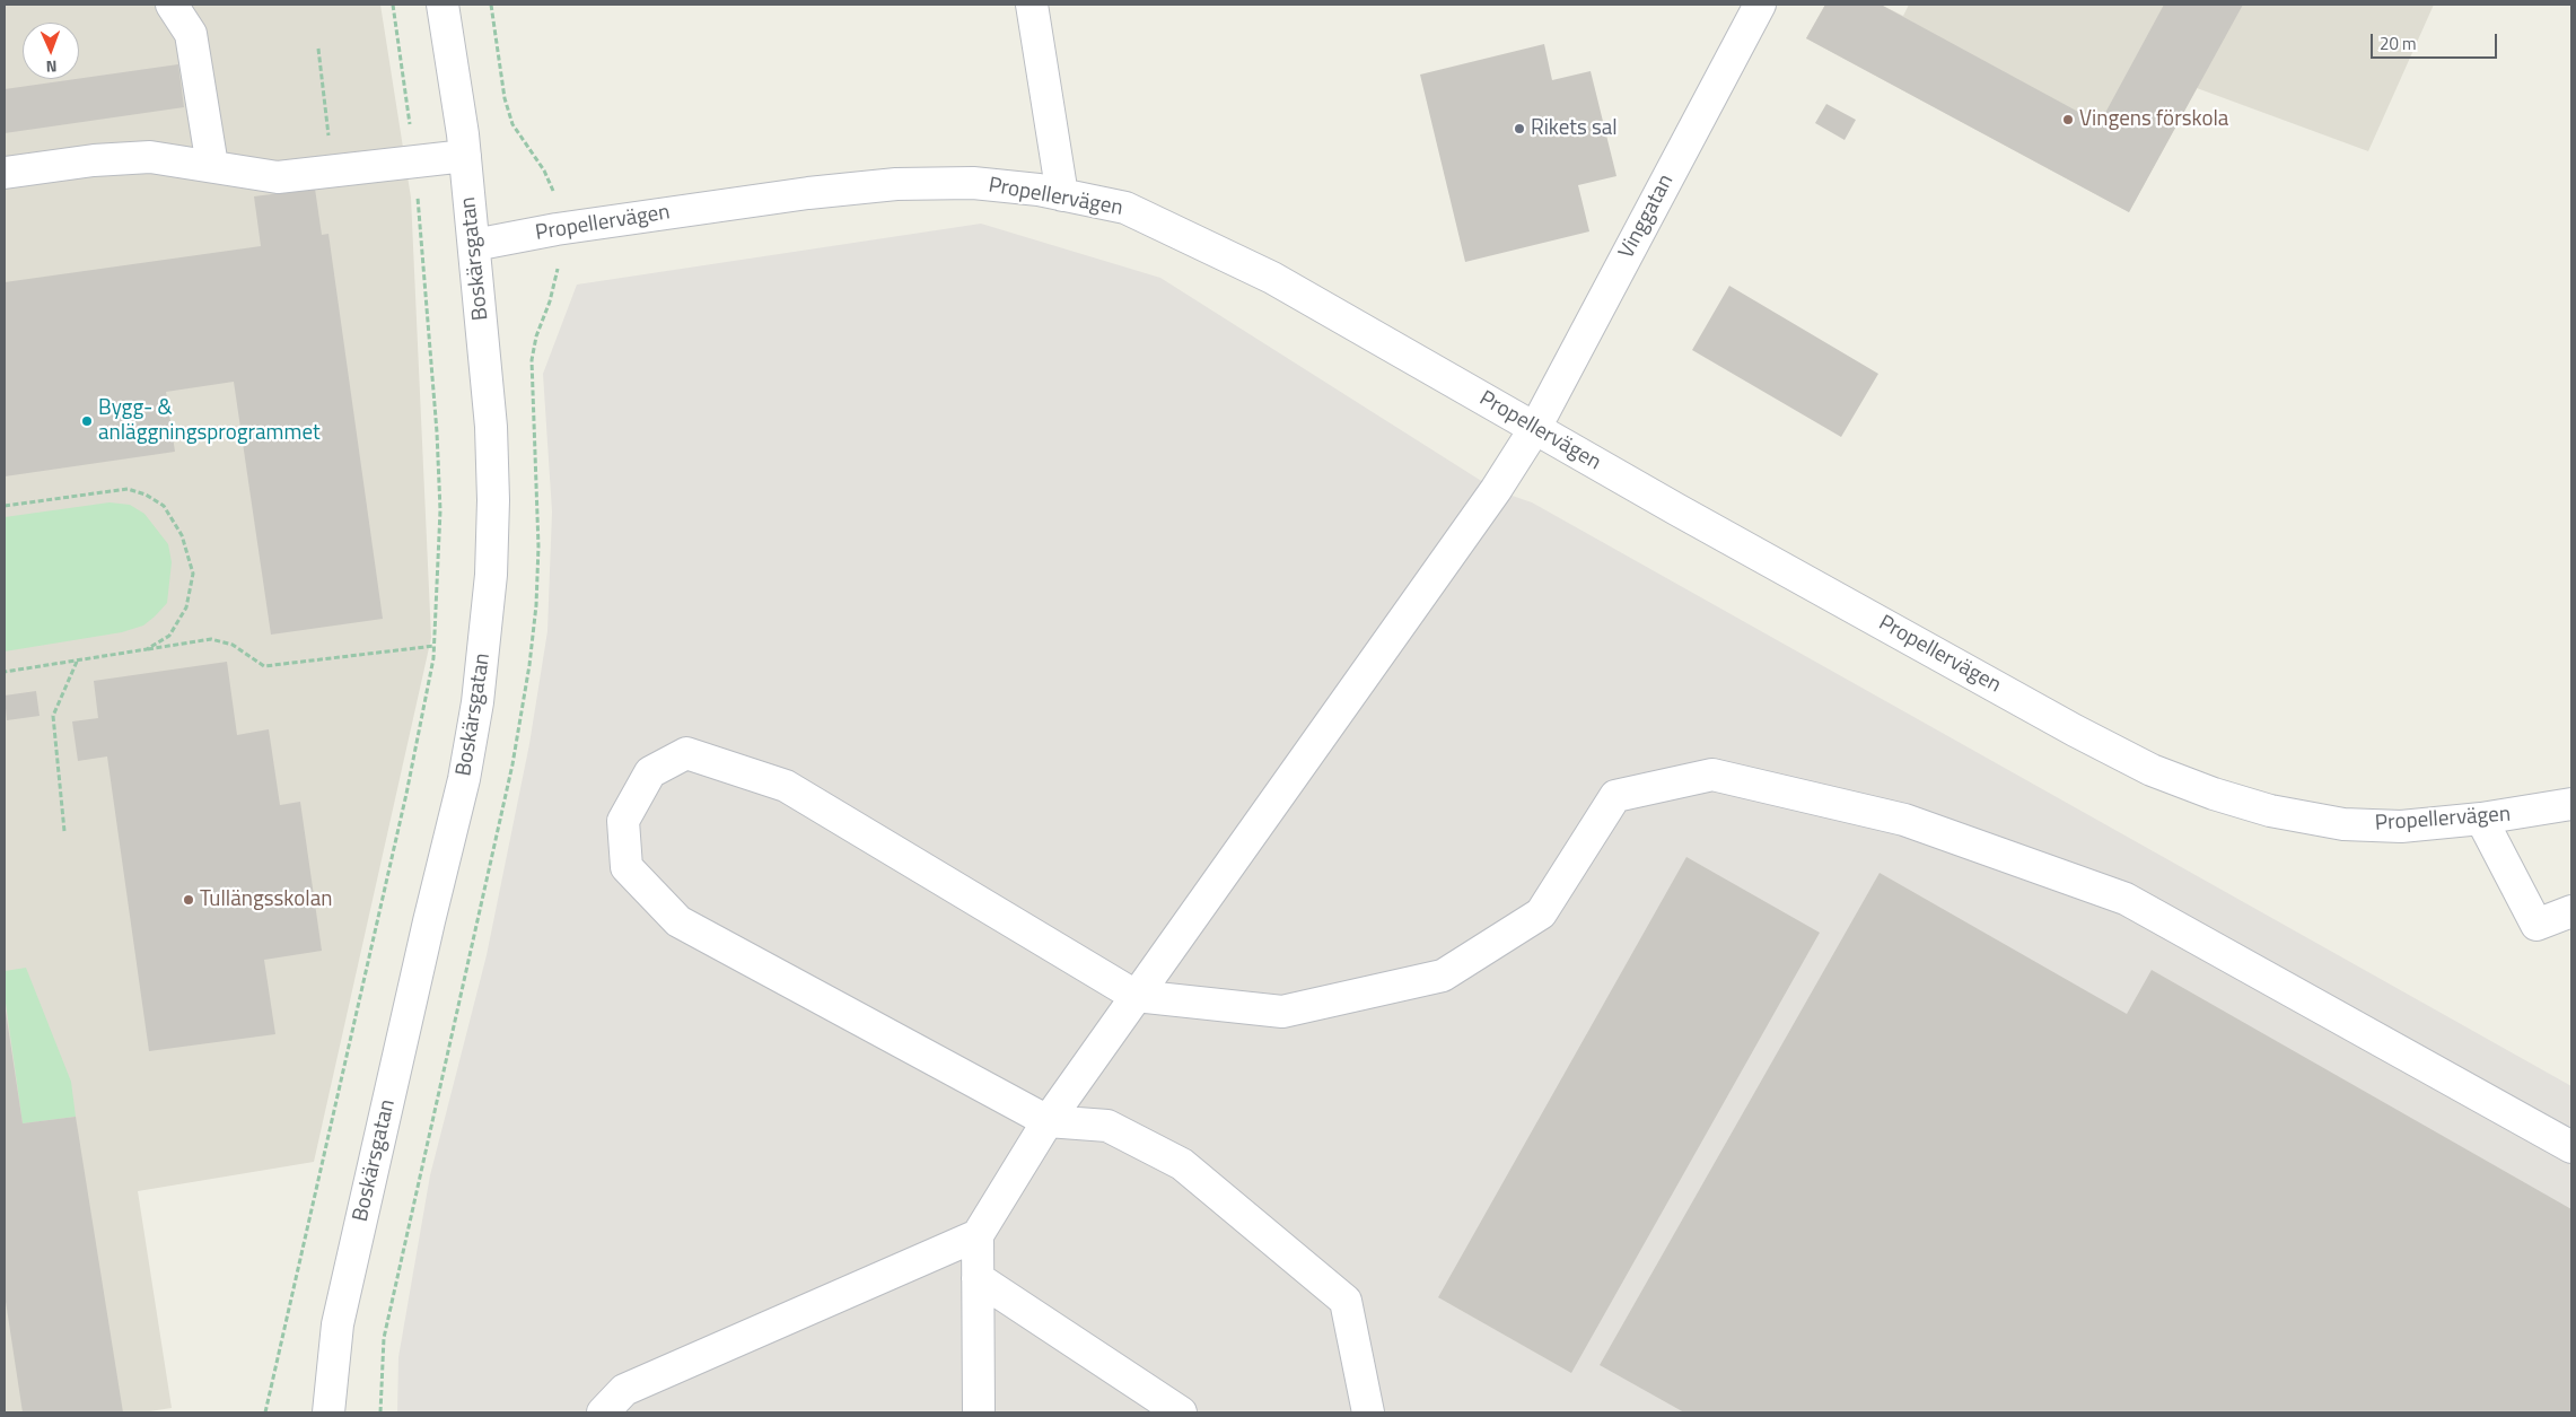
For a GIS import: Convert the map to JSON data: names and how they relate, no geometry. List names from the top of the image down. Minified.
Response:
{"streets":{"street":["Propellervägen","Vinggatan","Boskärsgatan"]},"crossings":[["Propellervägen","Vinggatan"],["Propellervägen","Boskärsgatan"]],"places":["Vingens förskola","Rikets sal","Bygg- & anläggningsprogrammet","Tullängsskolan"],"scale_bar":"20 m","north":"bottom"}
